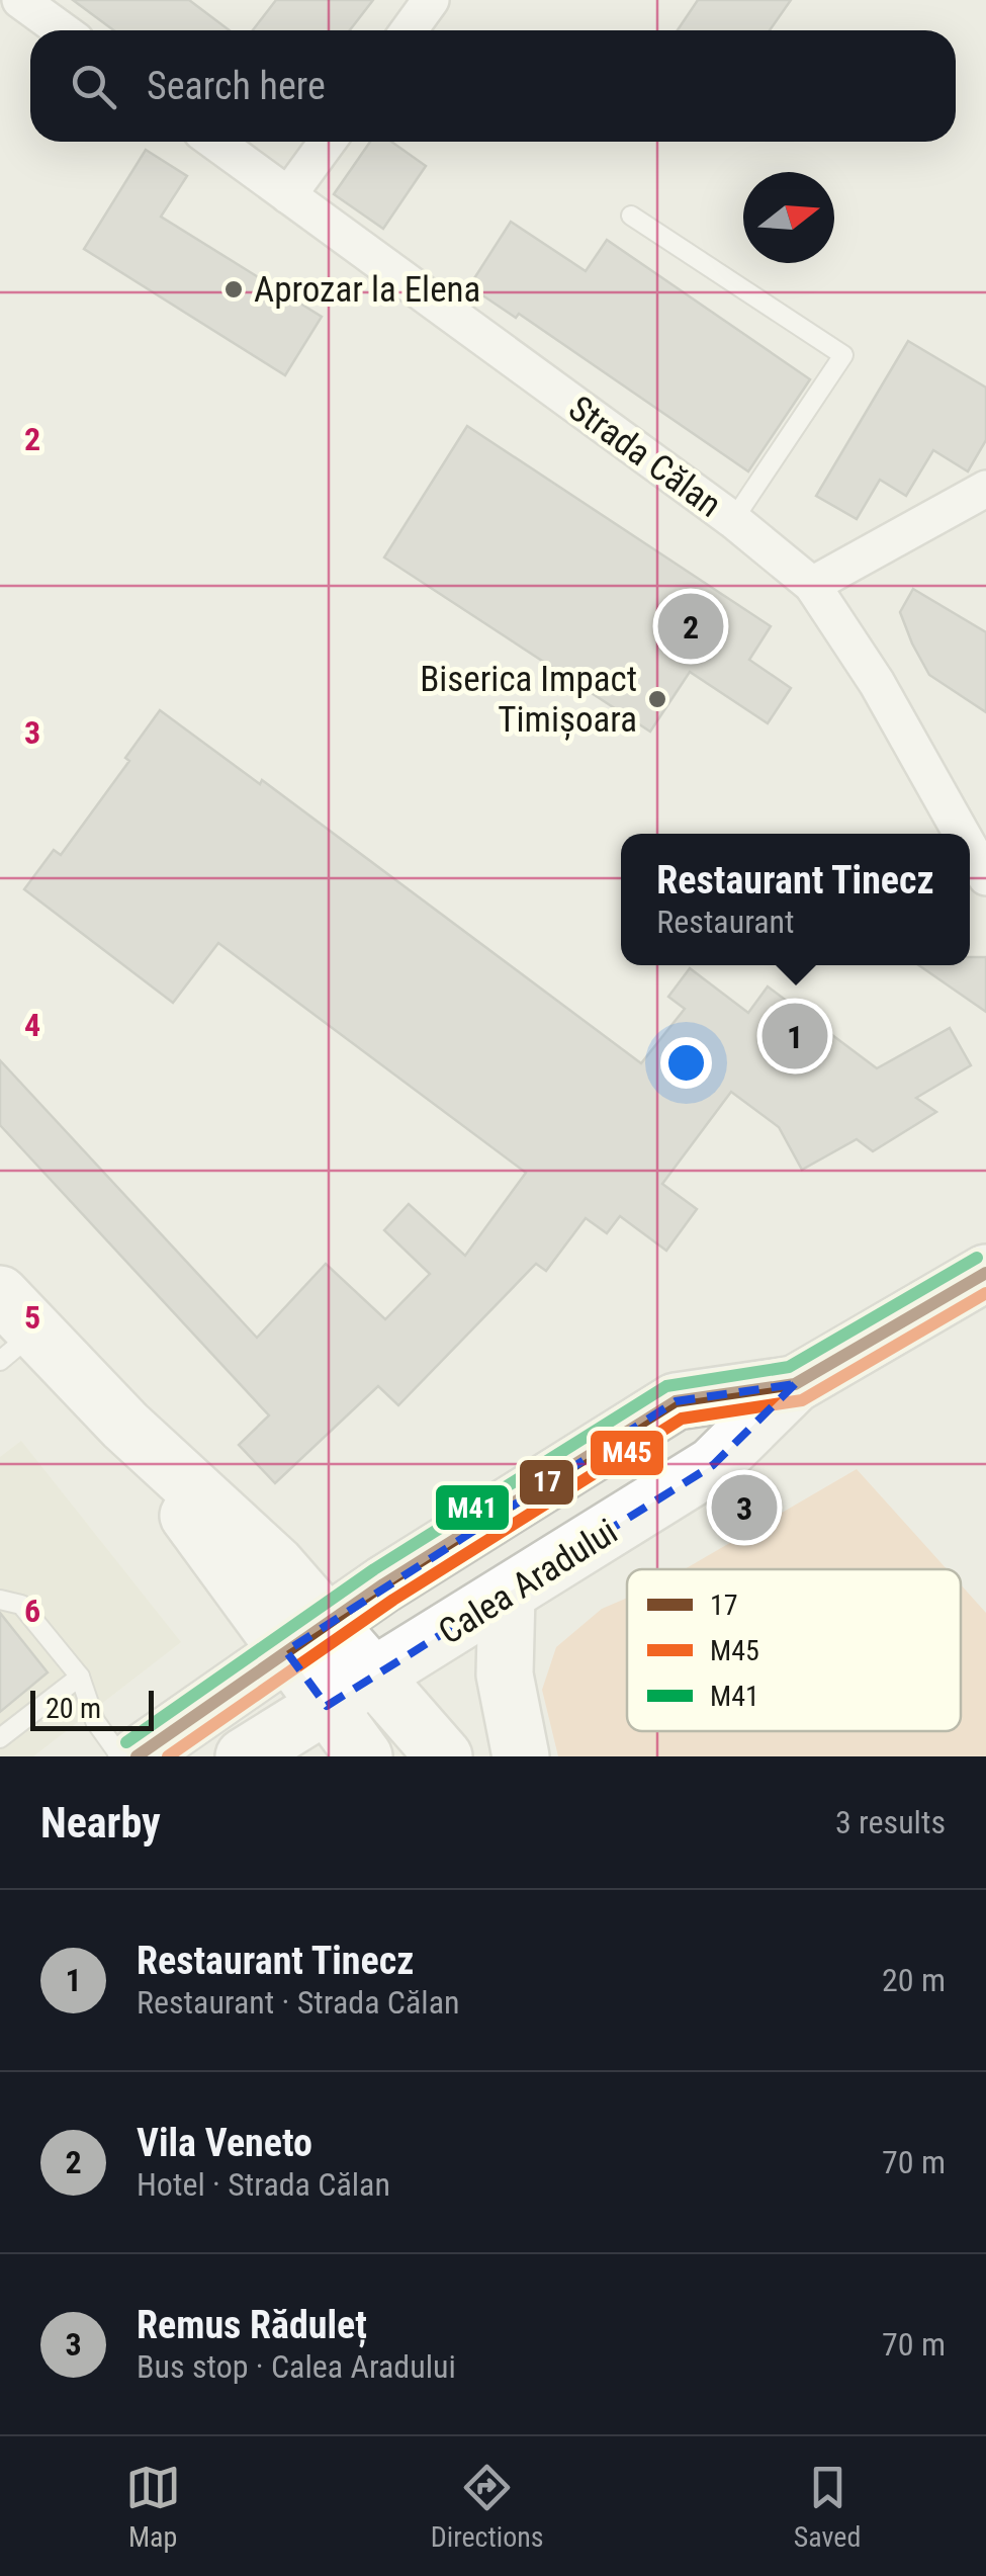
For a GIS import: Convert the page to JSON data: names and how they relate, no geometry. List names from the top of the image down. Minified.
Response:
{"streets":{"main road":["Calea Aradului"],"street":["Strada Călan"]},"places":["Aprozar la Elena","Biserica Impact Timișoara"],"lines":["transit line M41","transit line 17","transit line M45"],"legend":["17","M45","M41"],"scale_bar":"20 m","north":"right","page":{"search":"Search here","pins":["2","1","3"],"popup":["Restaurant Tinecz","Restaurant"],"scale":"20 m","heading":["Nearby","3 results"],"list":[{"mark":"1","name":"Restaurant Tinecz","note":"Restaurant · Strada Călan","value":"20 m"},{"mark":"2","name":"Vila Veneto","note":"Hotel · Strada Călan","value":"70 m"},{"mark":"3","name":"Remus Răduleț","note":"Bus stop · Calea Aradului","value":"70 m"}],"nav":["Map","Directions","Saved"]},"grid":{"rows":["2","3","4","5","6"]}}
